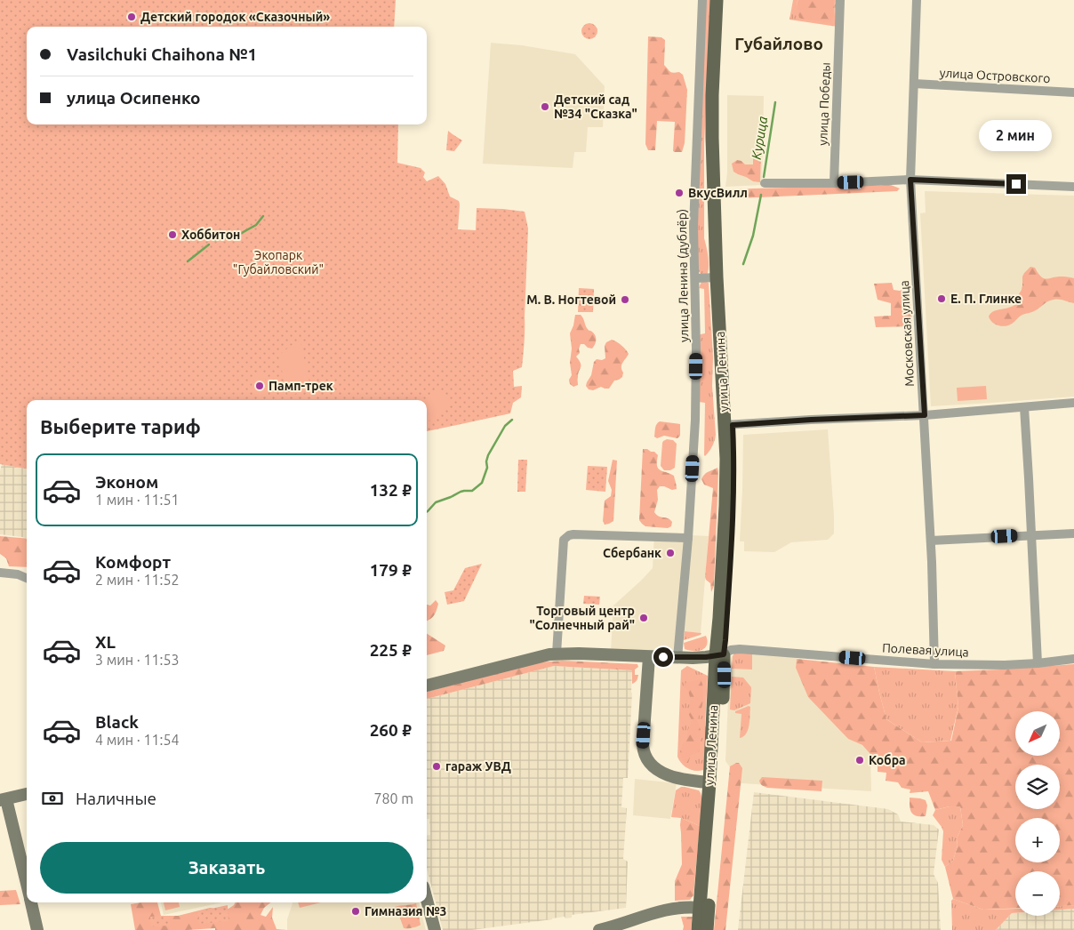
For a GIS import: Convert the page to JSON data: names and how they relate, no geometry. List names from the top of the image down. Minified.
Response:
{"streets":{"main road":["улица Ленина"],"street":["улица Островского","улица Победы","улица Ленина (дублёр)","Московская улица","Полевая улица"]},"crossings":[["улица Островского","Московская улица"],["Московская улица","Полевая улица"],["улица Ленина","Полевая улица"]],"districts":["Губайлово"],"water":["Курица"],"parks":["Экопарк \"Губайловский\""],"places":["Детский городок «Сказочный»","Детский сад №34 \"Сказка\"","ВкусВилл","Хоббитон","Е. П. Глинке","М. В. Ногтевой","Памп-трек","Сбербанк","Торговый центр \"Солнечный рай\"","Кобра","гараж УВД","Гимназия №3"],"north":"bottom left","page":{"banner":["Vasilchuki Chaihona №1","улица Осипенко"],"bubble":"2 мин","heading":"Выберите тариф","list":[{"name":"Эконом","note":"1 мин · 11:51","value":"132 ₽"},{"name":"Комфорт","note":"2 мин · 11:52","value":"179 ₽"},{"name":"XL","note":"3 мин · 11:53","value":"225 ₽"},{"name":"Black","note":"4 мин · 11:54","value":"260 ₽"}],"map_buttons":["+","−"],"pay":["Наличные","780 m"],"buttons":"Заказать"}}
